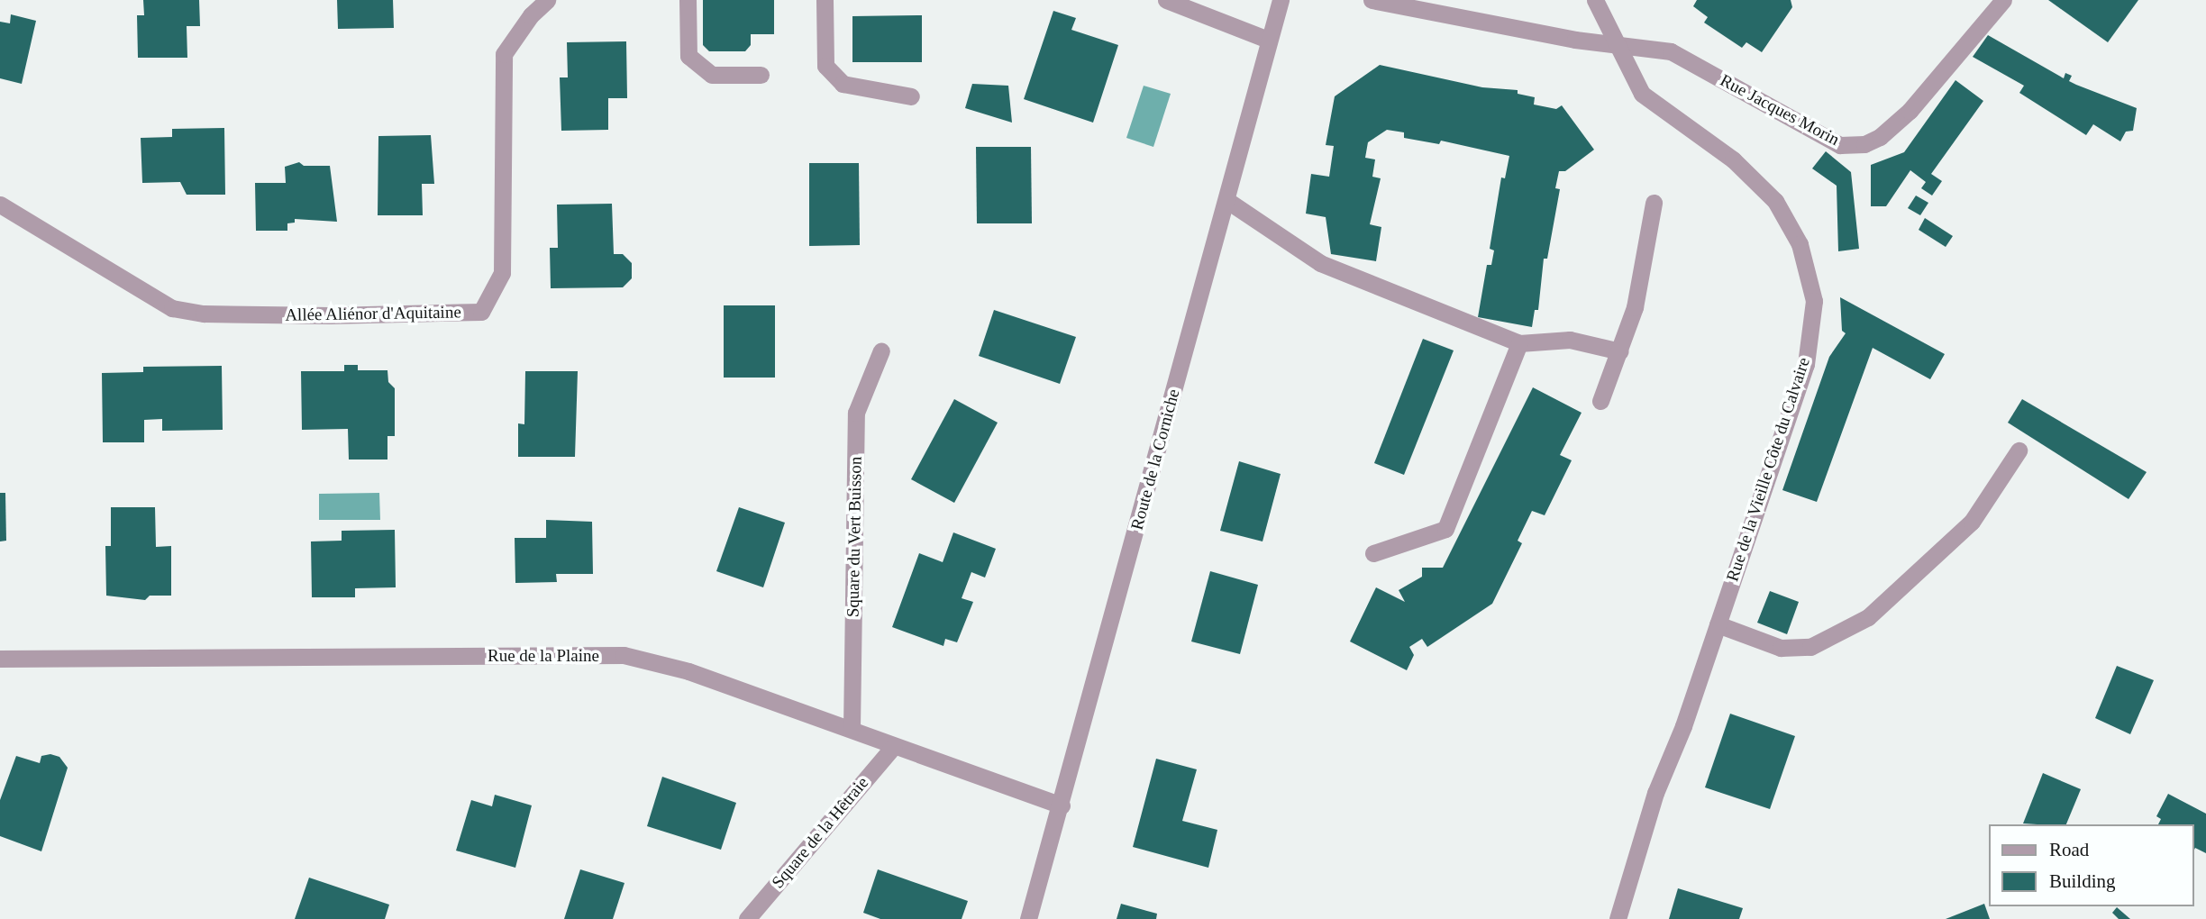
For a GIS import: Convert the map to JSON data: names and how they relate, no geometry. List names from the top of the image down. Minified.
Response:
{"streets":{"street":["Rue Jacques Morin","Allée Aliénor d'Aquitaine","Route de la Corniche","Rue de la Vieille Côte du Calvaire","Square du Vert Buisson","Rue de la Plaine","Square de la Hêtraie"]},"crossings":[["Rue Jacques Morin","Rue de la Vieille Côte du Calvaire"],["Route de la Corniche","Rue de la Plaine"],["Square du Vert Buisson","Rue de la Plaine"],["Rue de la Plaine","Square de la Hêtraie"]],"legend":["Road","Building"]}
